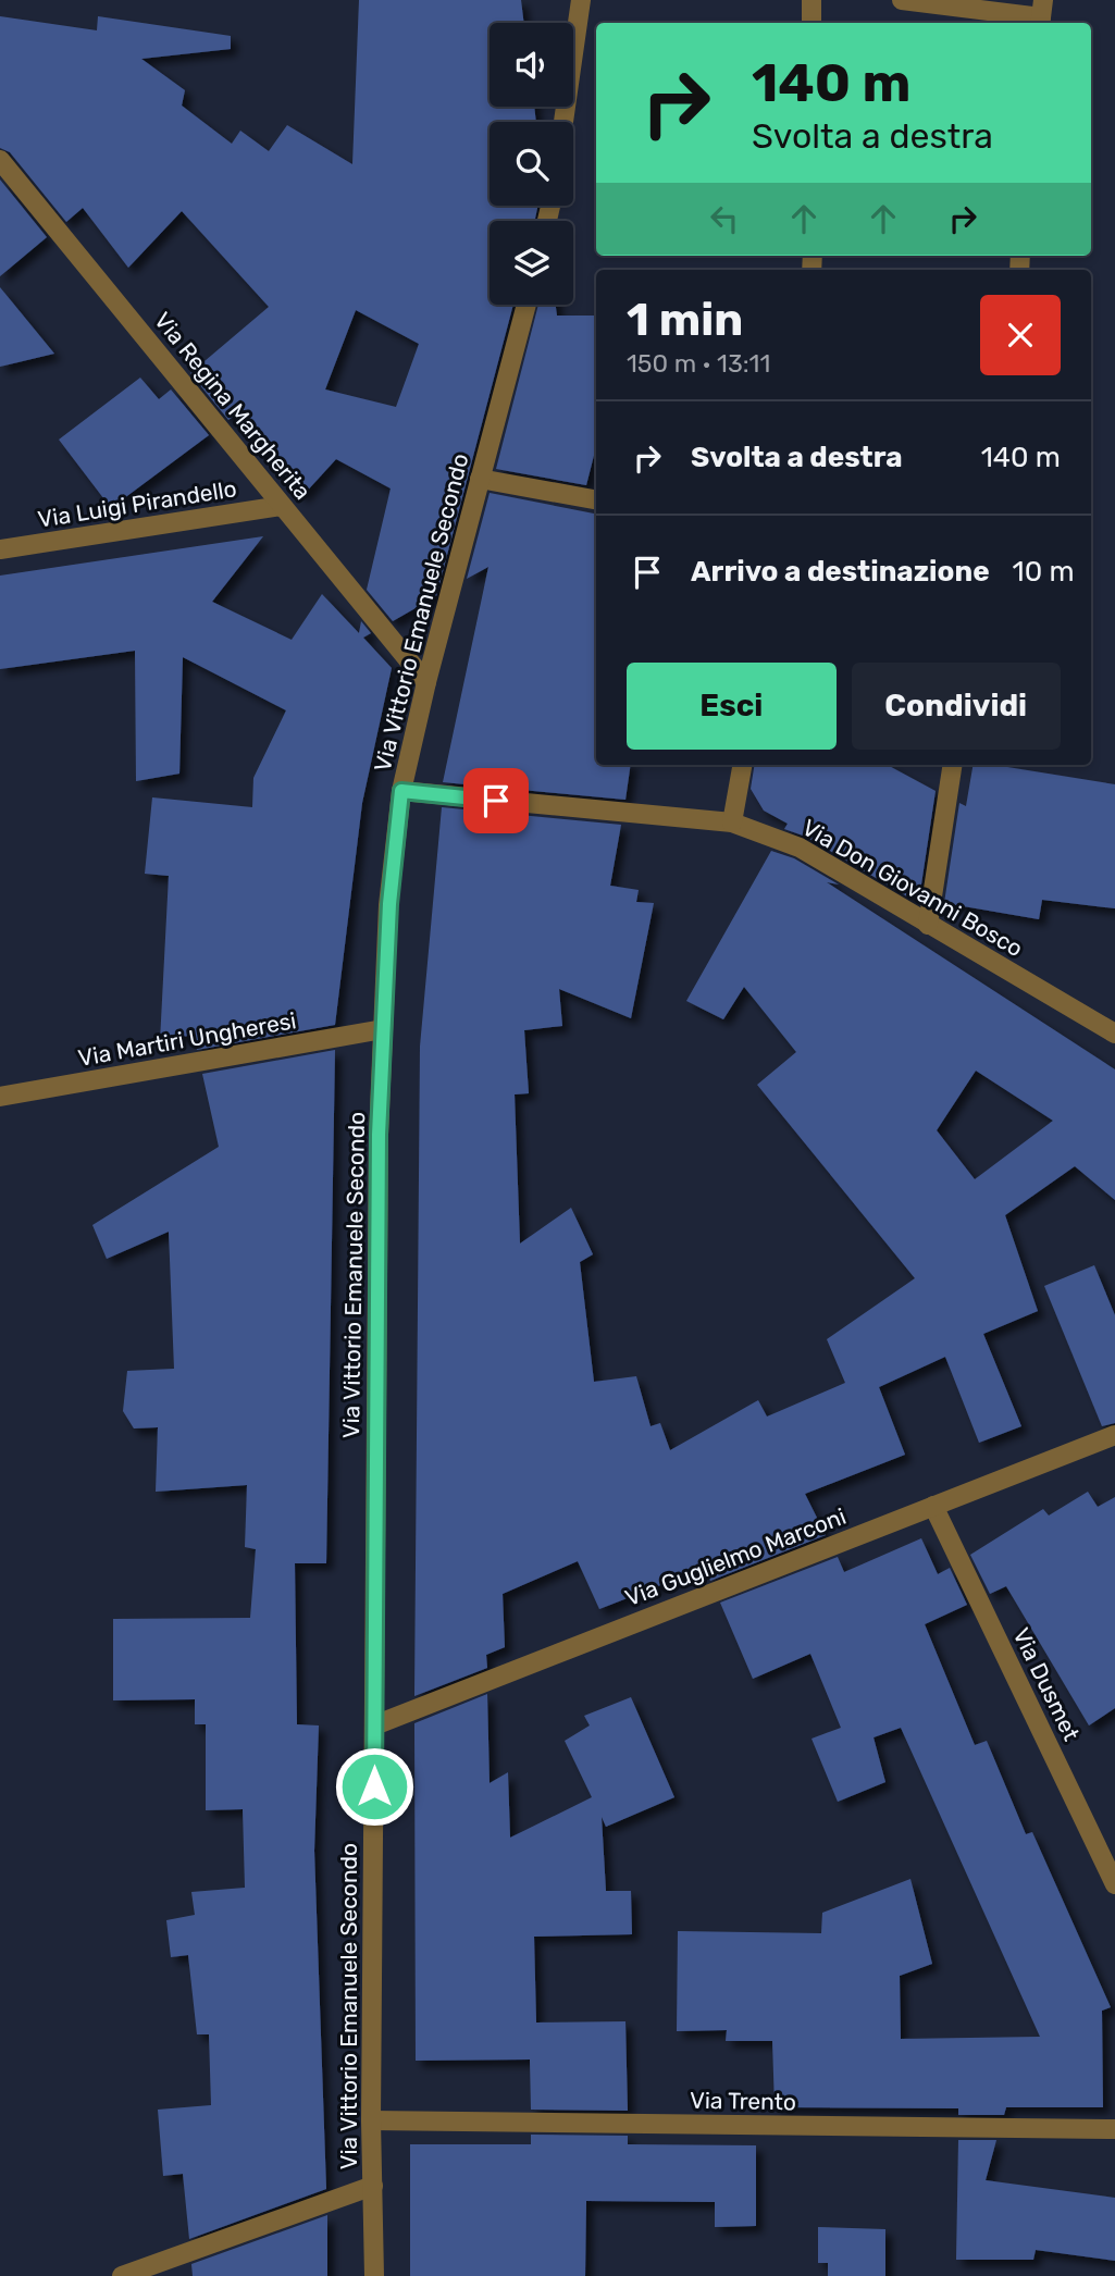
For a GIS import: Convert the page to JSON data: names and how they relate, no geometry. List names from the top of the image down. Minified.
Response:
{"streets":{"street":["Via Regina Margherita","Via Luigi Pirandello","Via Vittorio Emanuele Secondo","Via Don Giovanni Bosco","Via Martiri Ungheresi","Via Guglielmo Marconi","Via Dusmet","Via Trento"]},"crossings":[["Via Regina Margherita","Via Luigi Pirandello"],["Via Regina Margherita","Via Vittorio Emanuele Secondo"],["Via Vittorio Emanuele Secondo","Via Don Giovanni Bosco"],["Via Vittorio Emanuele Secondo","Via Martiri Ungheresi"],["Via Vittorio Emanuele Secondo","Via Guglielmo Marconi"],["Via Vittorio Emanuele Secondo","Via Trento"],["Via Guglielmo Marconi","Via Dusmet"]],"page":{"turn":["140 m","Svolta a destra"],"heading":["1 min","150 m · 13:11"],"list":[{"name":"Svolta a destra","value":"140 m"},{"name":"Arrivo a destinazione","value":"10 m"}],"buttons":["Esci","Condividi"]}}
